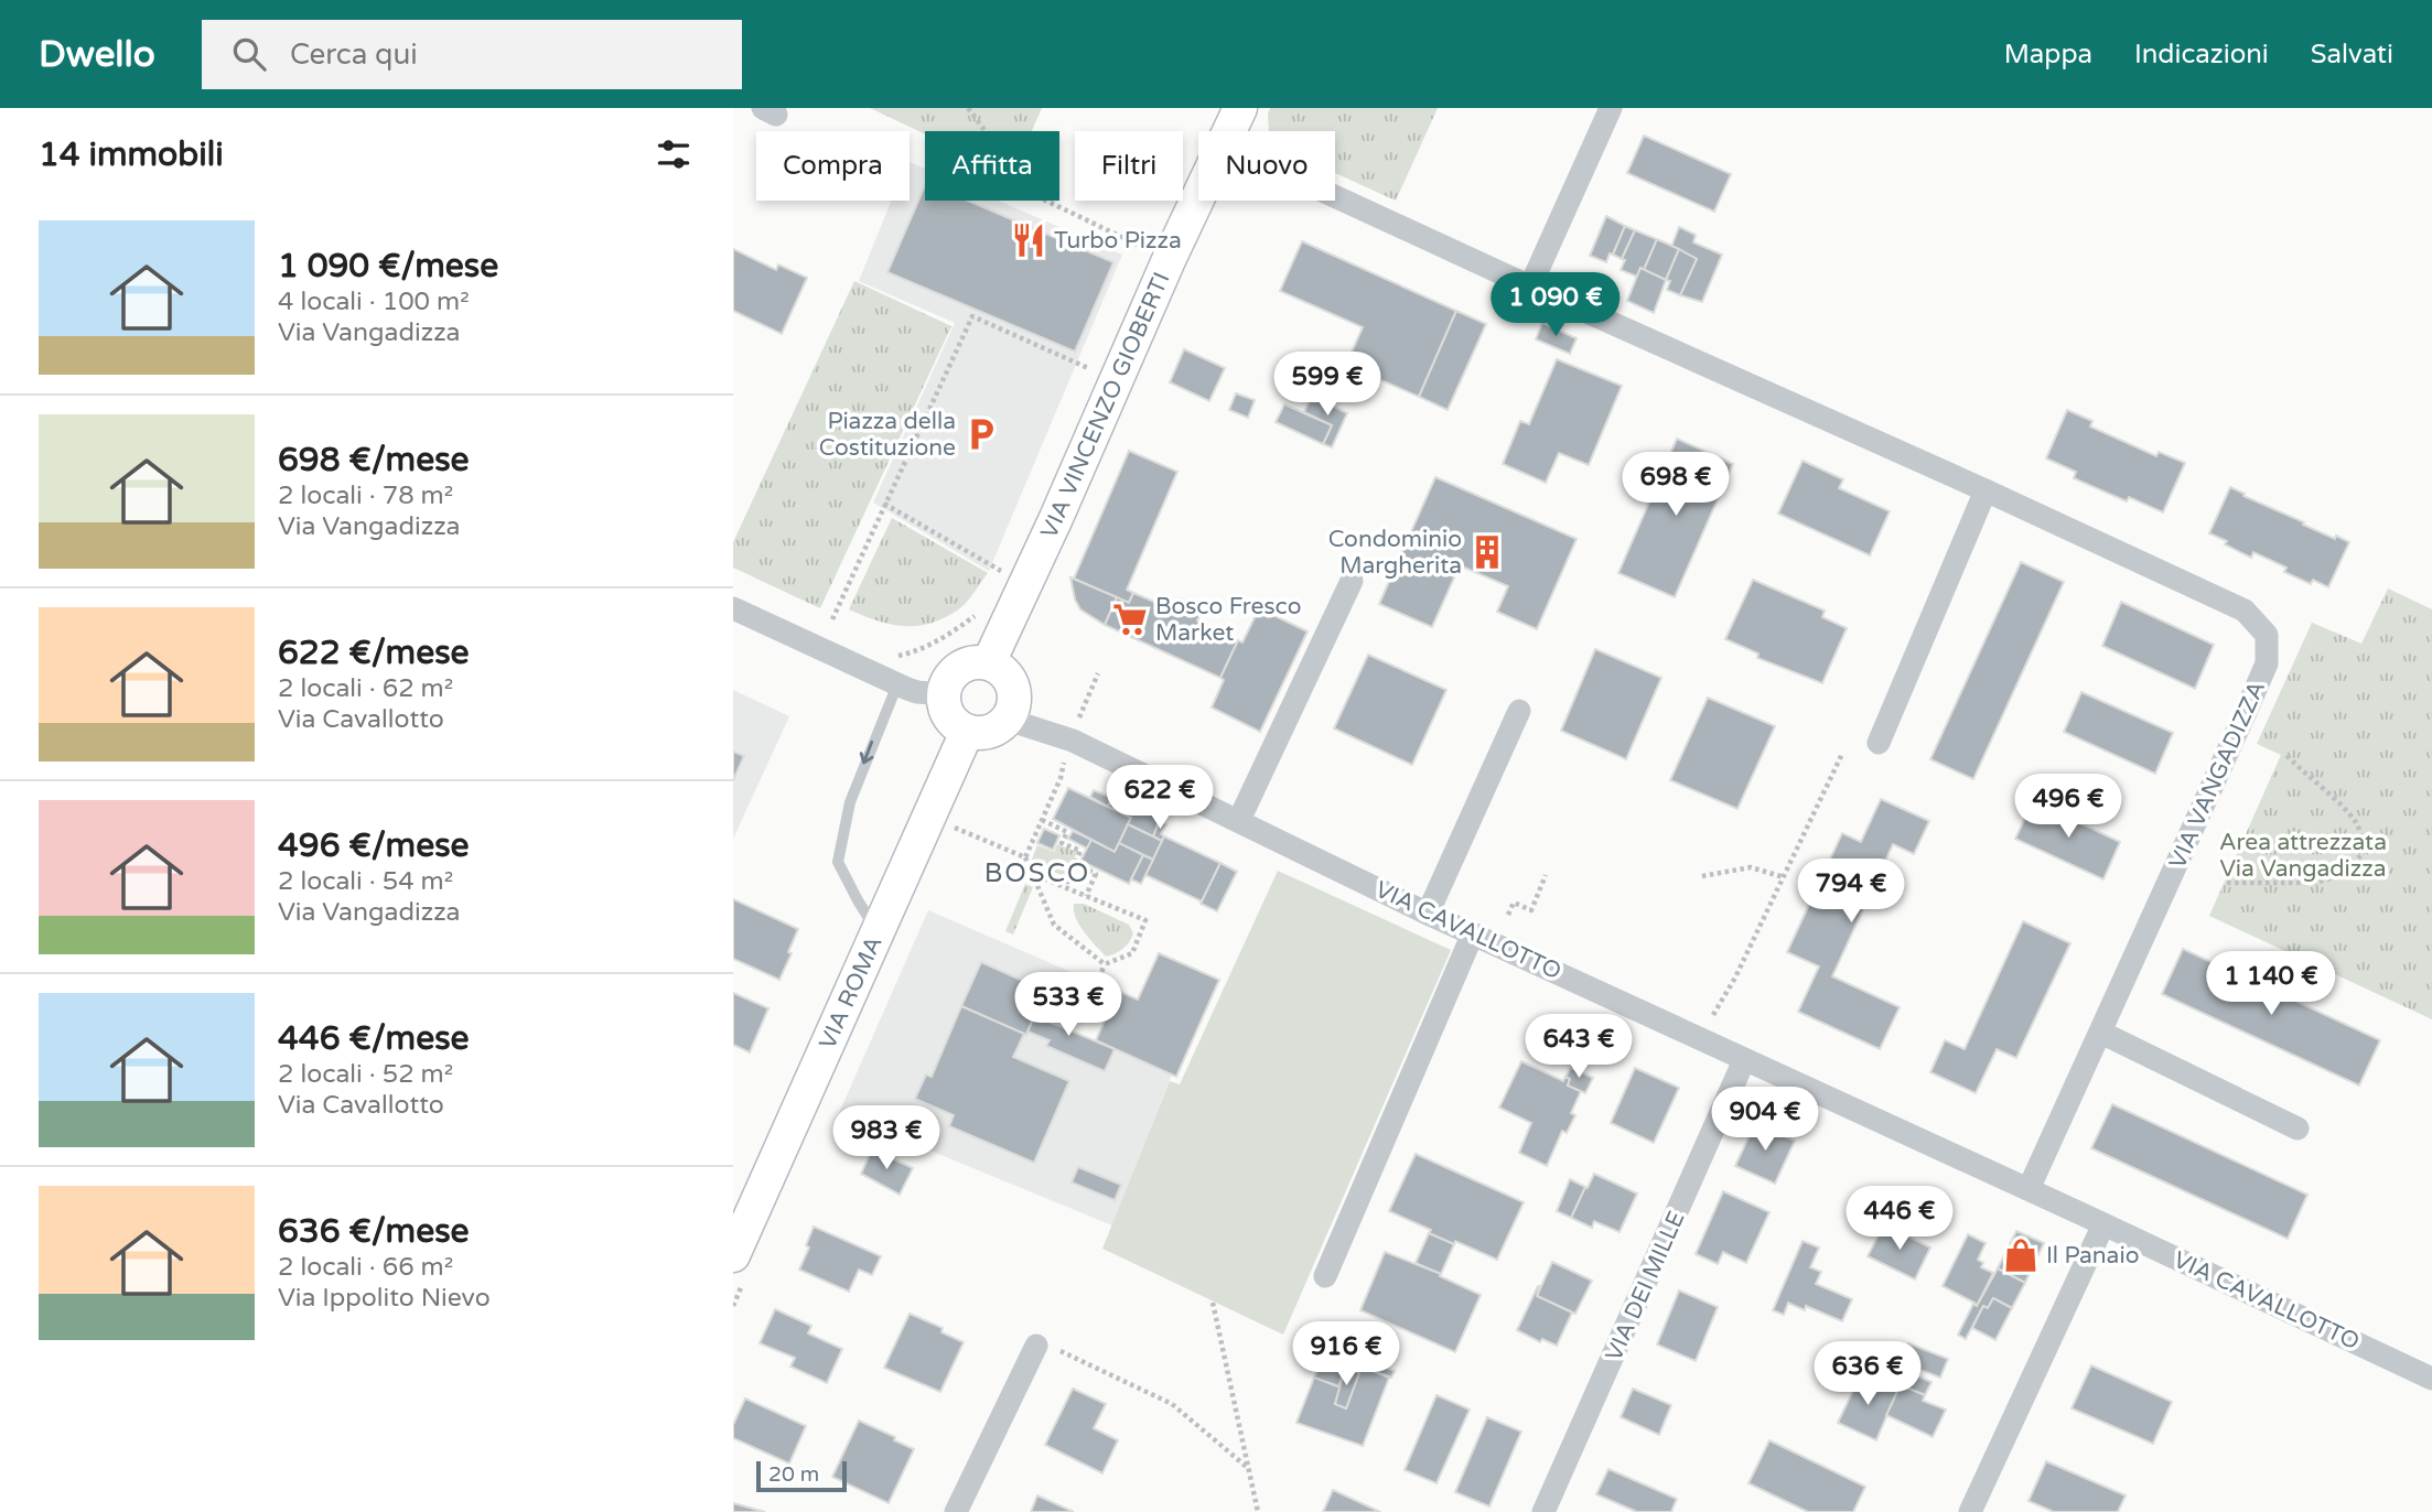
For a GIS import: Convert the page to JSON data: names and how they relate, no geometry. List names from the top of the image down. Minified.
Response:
{"streets":{"street":["VIA VINCENZO GIOBERTI","VIA VANGADIZZA","VIA CAVALLOTTO","VIA ROMA","VIA DEI MILLE"]},"crossings":[["VIA VINCENZO GIOBERTI","VIA CAVALLOTTO"],["VIA VINCENZO GIOBERTI","VIA ROMA"],["VIA VANGADIZZA","VIA CAVALLOTTO"],["VIA CAVALLOTTO","VIA ROMA"],["VIA CAVALLOTTO","VIA DEI MILLE"]],"districts":["BOSCO"],"parks":["Area attrezzata Via Vangadizza"],"places":{"restaurant":["Turbo Pizza"],"parking":["Piazza della Costituzione"],"building":["Condominio Margherita"],"supermarket":["Bosco Fresco Market"],"shop":["Il Panaio"]},"scale_bar":"20 m","page":{"header":"Dwello","search":"Cerca qui","nav":["Mappa","Indicazioni","Salvati"],"heading":"14 immobili","chip":["Compra","Affitta","Filtri","Nuovo"],"list":[{"name":"1 090 €/mese","note":"4 locali · 100 m² · Via Vangadizza"},{"name":"698 €/mese","note":"2 locali · 78 m² · Via Vangadizza"},{"name":"622 €/mese","note":"2 locali · 62 m² · Via Cavallotto"},{"name":"496 €/mese","note":"2 locali · 54 m² · Via Vangadizza"},{"name":"446 €/mese","note":"2 locali · 52 m² · Via Cavallotto"},{"name":"636 €/mese","note":"2 locali · 66 m² · Via Ippolito Nievo"}],"price":["1 090 €","599 €","698 €","622 €","496 €","794 €","1 140 €","533 €","643 €","904 €","983 €","446 €","916 €","636 €"],"scale":"20 m"}}
